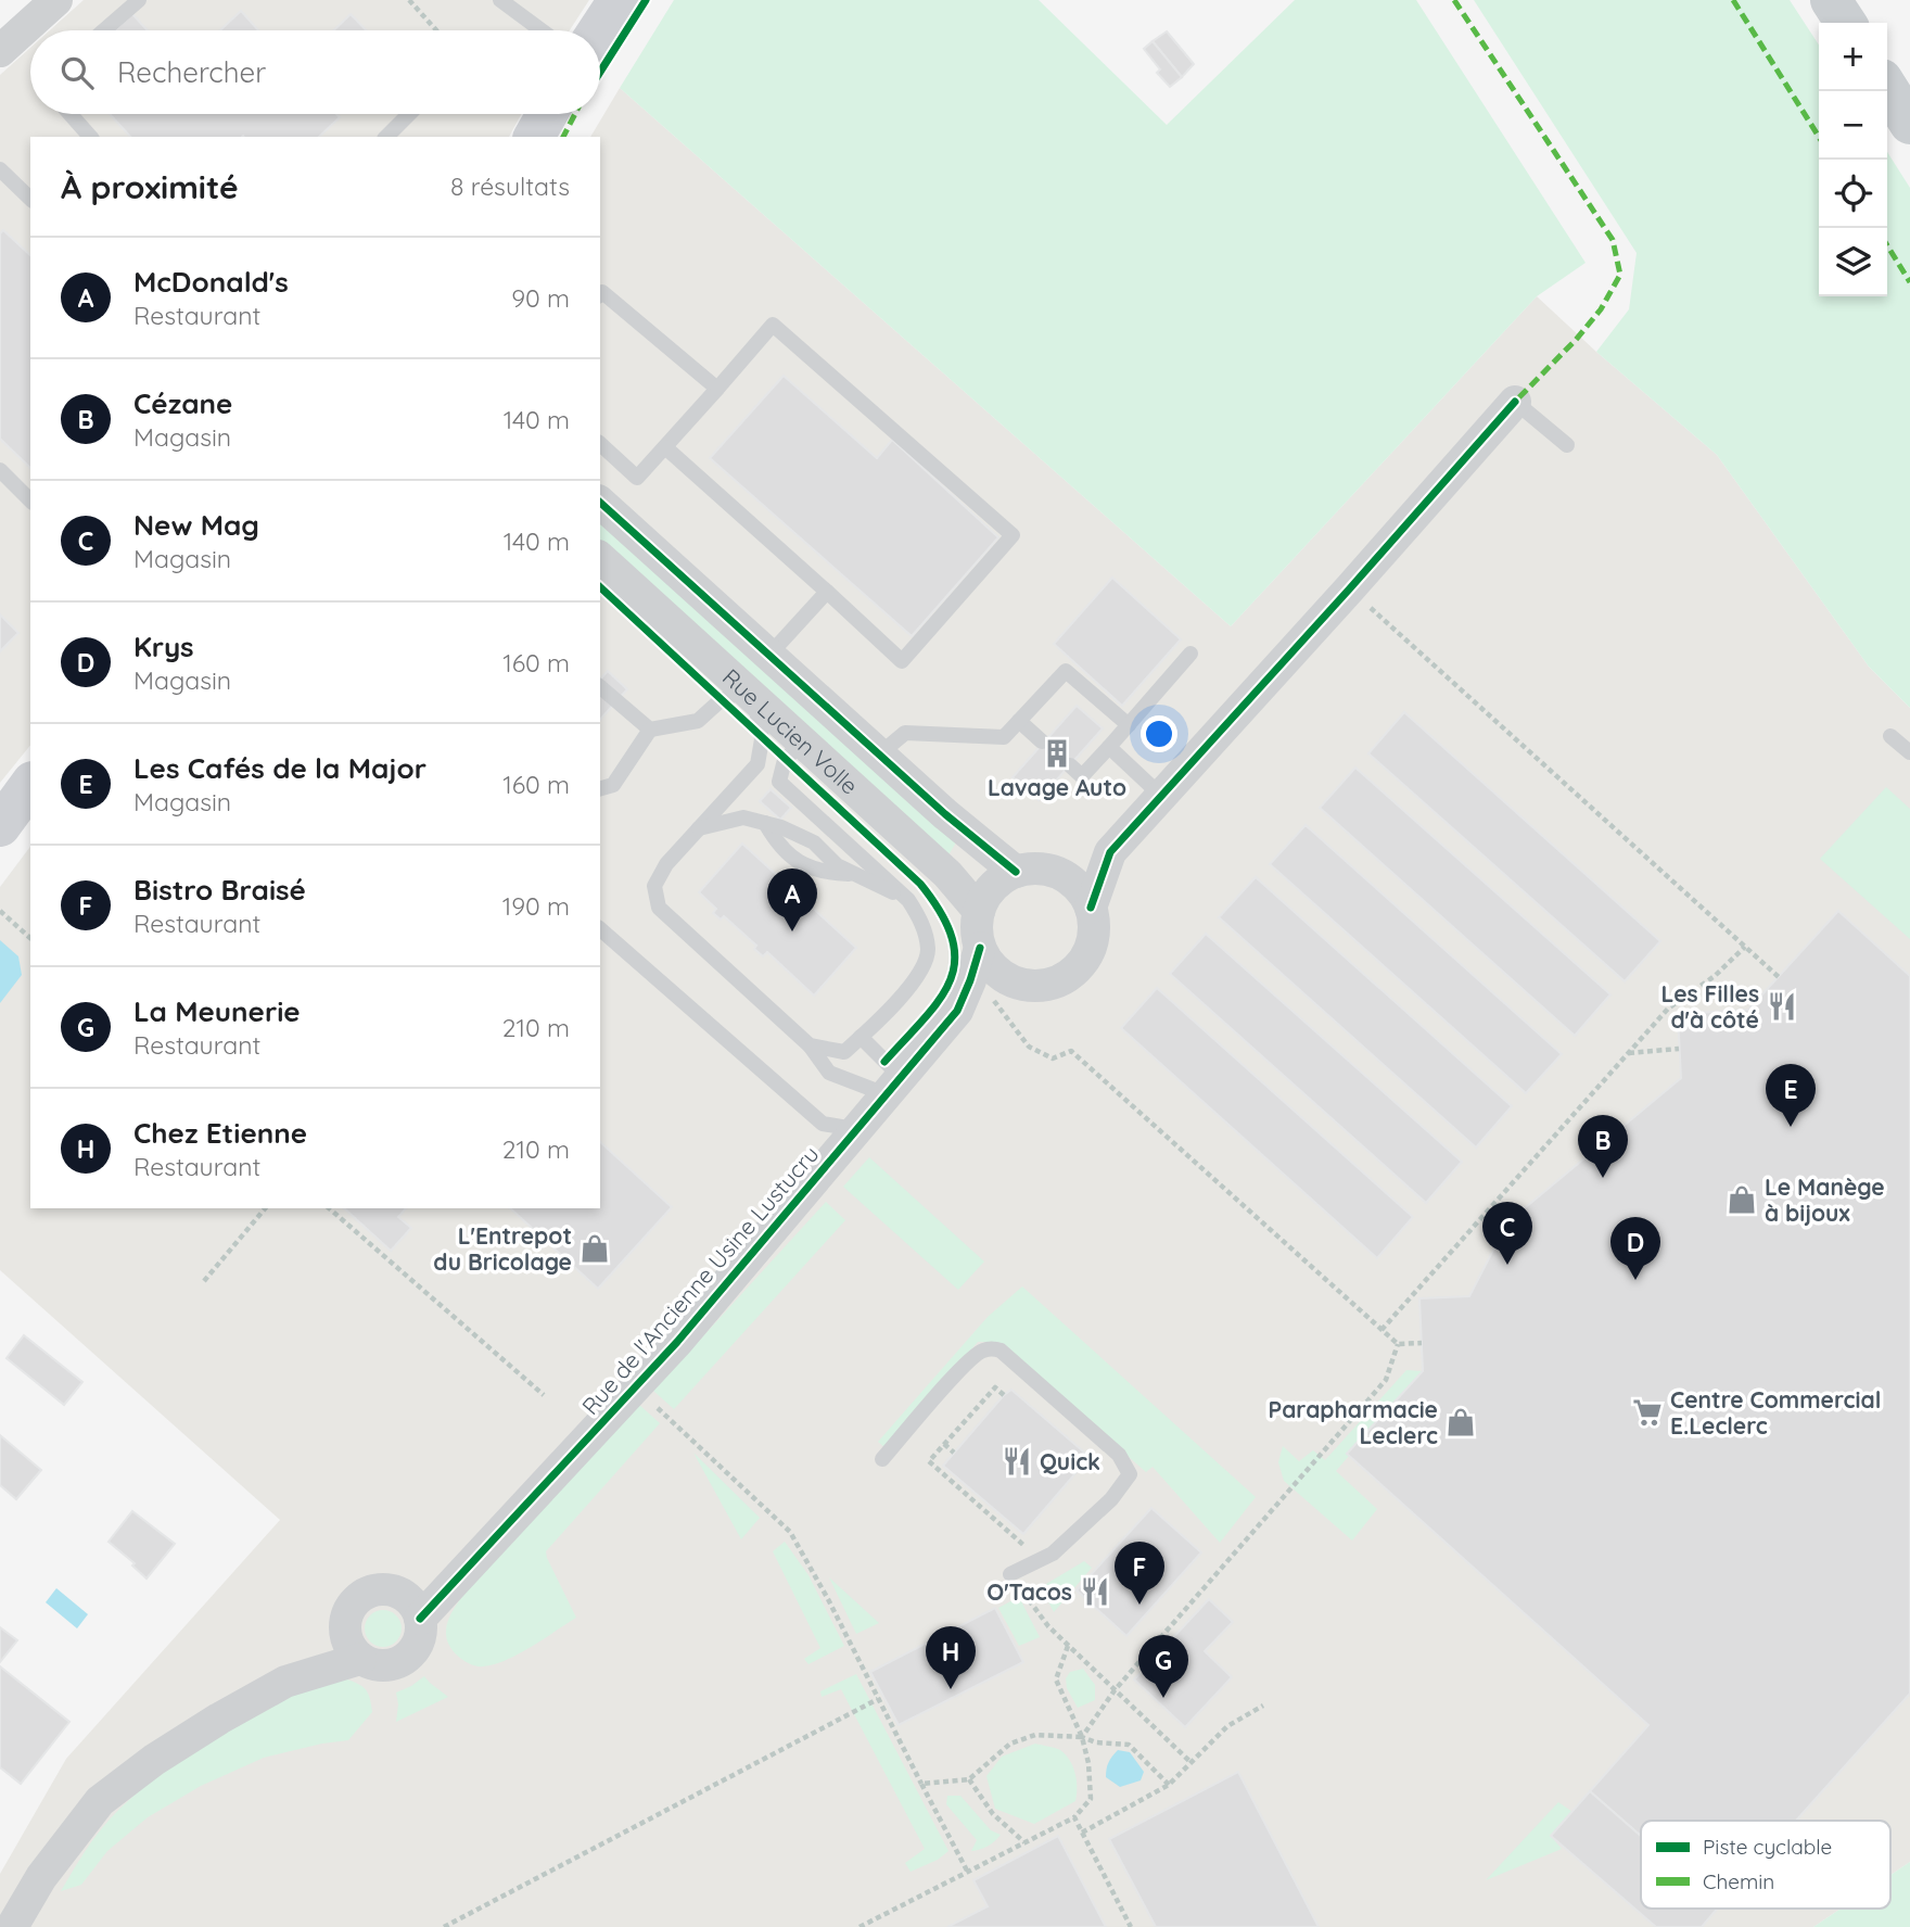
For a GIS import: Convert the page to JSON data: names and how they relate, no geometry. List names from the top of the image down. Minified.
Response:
{"streets":{"street":["Rue Lucien Volle","Rue de l'Ancienne Usine Lustucru"]},"crossings":[["Rue Lucien Volle","Rue de l'Ancienne Usine Lustucru"]],"places":{"building":["Lavage Auto"],"restaurant":["Les Filles d'à côté","Quick","O'Tacos"],"shop":["Le Manège à bijoux","L'Entrepot du Bricolage","Parapharmacie Leclerc"],"supermarket":["Centre Commercial E.Leclerc"]},"legend":["Piste cyclable","Chemin"],"page":{"map_buttons":["+","−"],"search":"Rechercher","heading":["À proximité","8 résultats"],"list":[{"mark":"A","name":"McDonald's","note":"Restaurant","value":"90 m"},{"mark":"B","name":"Cézane","note":"Magasin","value":"140 m"},{"mark":"C","name":"New Mag","note":"Magasin","value":"140 m"},{"mark":"D","name":"Krys","note":"Magasin","value":"160 m"},{"mark":"E","name":"Les Cafés de la Major","note":"Magasin","value":"160 m"},{"mark":"F","name":"Bistro Braisé","note":"Restaurant","value":"190 m"},{"mark":"G","name":"La Meunerie","note":"Restaurant","value":"210 m"},{"mark":"H","name":"Chez Etienne","note":"Restaurant","value":"210 m"}],"pins":["A","E","B","C","D","F","H","G"]}}
